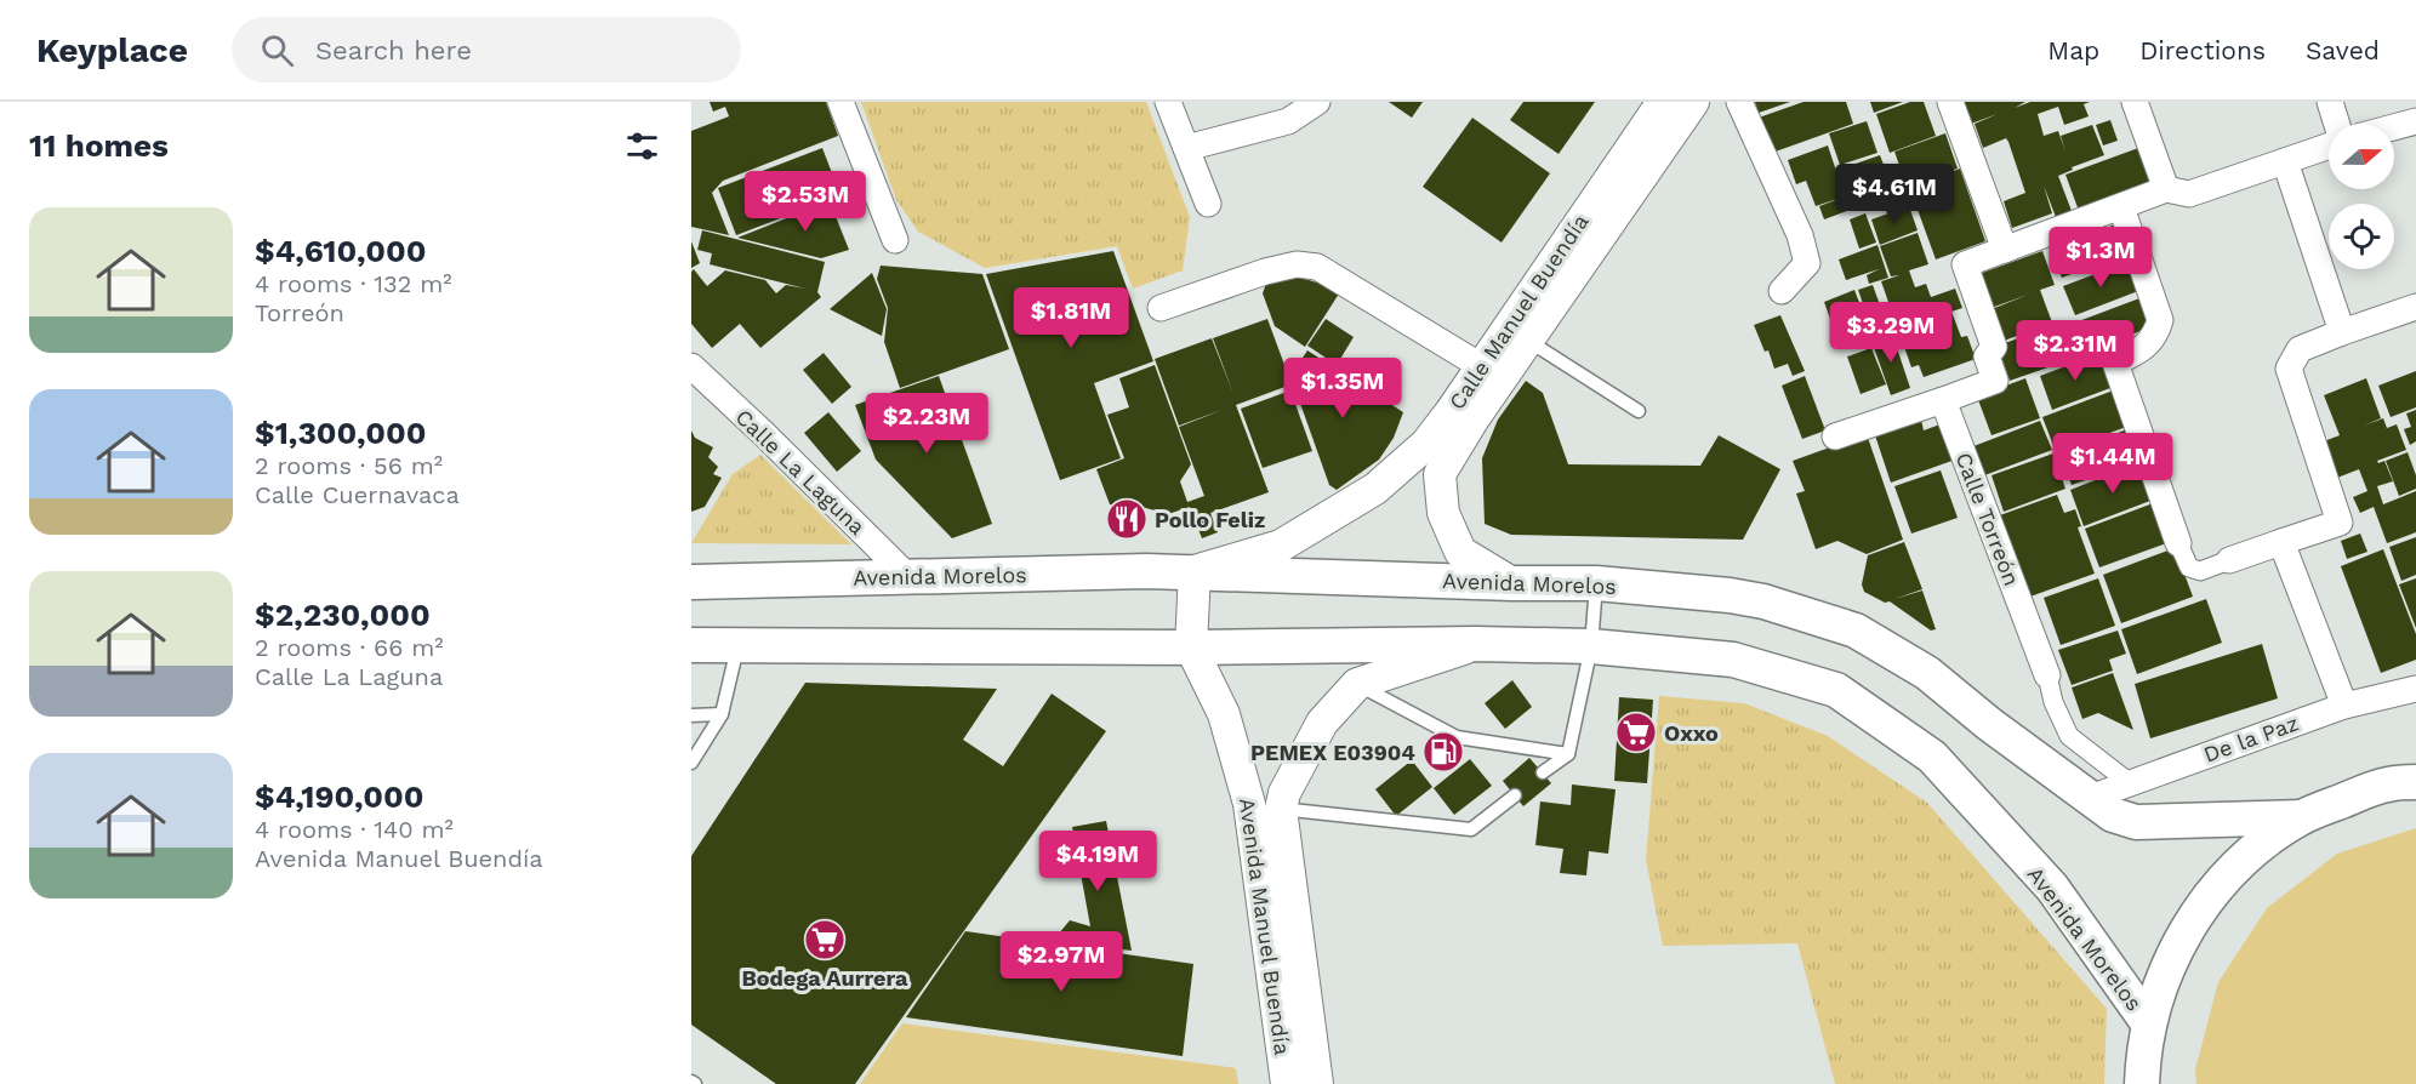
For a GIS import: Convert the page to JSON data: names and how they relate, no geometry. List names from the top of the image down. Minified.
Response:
{"streets":{"main road":["Avenida Morelos"],"street":["Calle Manuel Buendía","Calle La Laguna","Calle Torreón","De la Paz","Avenida Manuel Buendía"]},"crossings":[["Calle Manuel Buendía","Avenida Morelos"],["Calle La Laguna","Avenida Morelos"],["Calle Torreón","De la Paz"],["Avenida Morelos","De la Paz"],["Avenida Morelos","Avenida Manuel Buendía"]],"places":{"restaurant":["Pollo Feliz"],"supermarket":["Oxxo","Bodega Aurrera"],"fuel station":["PEMEX E03904"]},"north":"right","page":{"header":"Keyplace","search":"Search here","nav":["Map","Directions","Saved"],"heading":"11 homes","price":["$4.61M","$2.53M","$1.3M","$1.81M","$3.29M","$2.31M","$1.35M","$2.23M","$1.44M","$4.19M","$2.97M"],"list":[{"name":"$4,610,000","note":"4 rooms · 132 m² · Torreón"},{"name":"$1,300,000","note":"2 rooms · 56 m² · Calle Cuernavaca"},{"name":"$2,230,000","note":"2 rooms · 66 m² · Calle La Laguna"},{"name":"$4,190,000","note":"4 rooms · 140 m² · Avenida Manuel Buendía"}]}}
